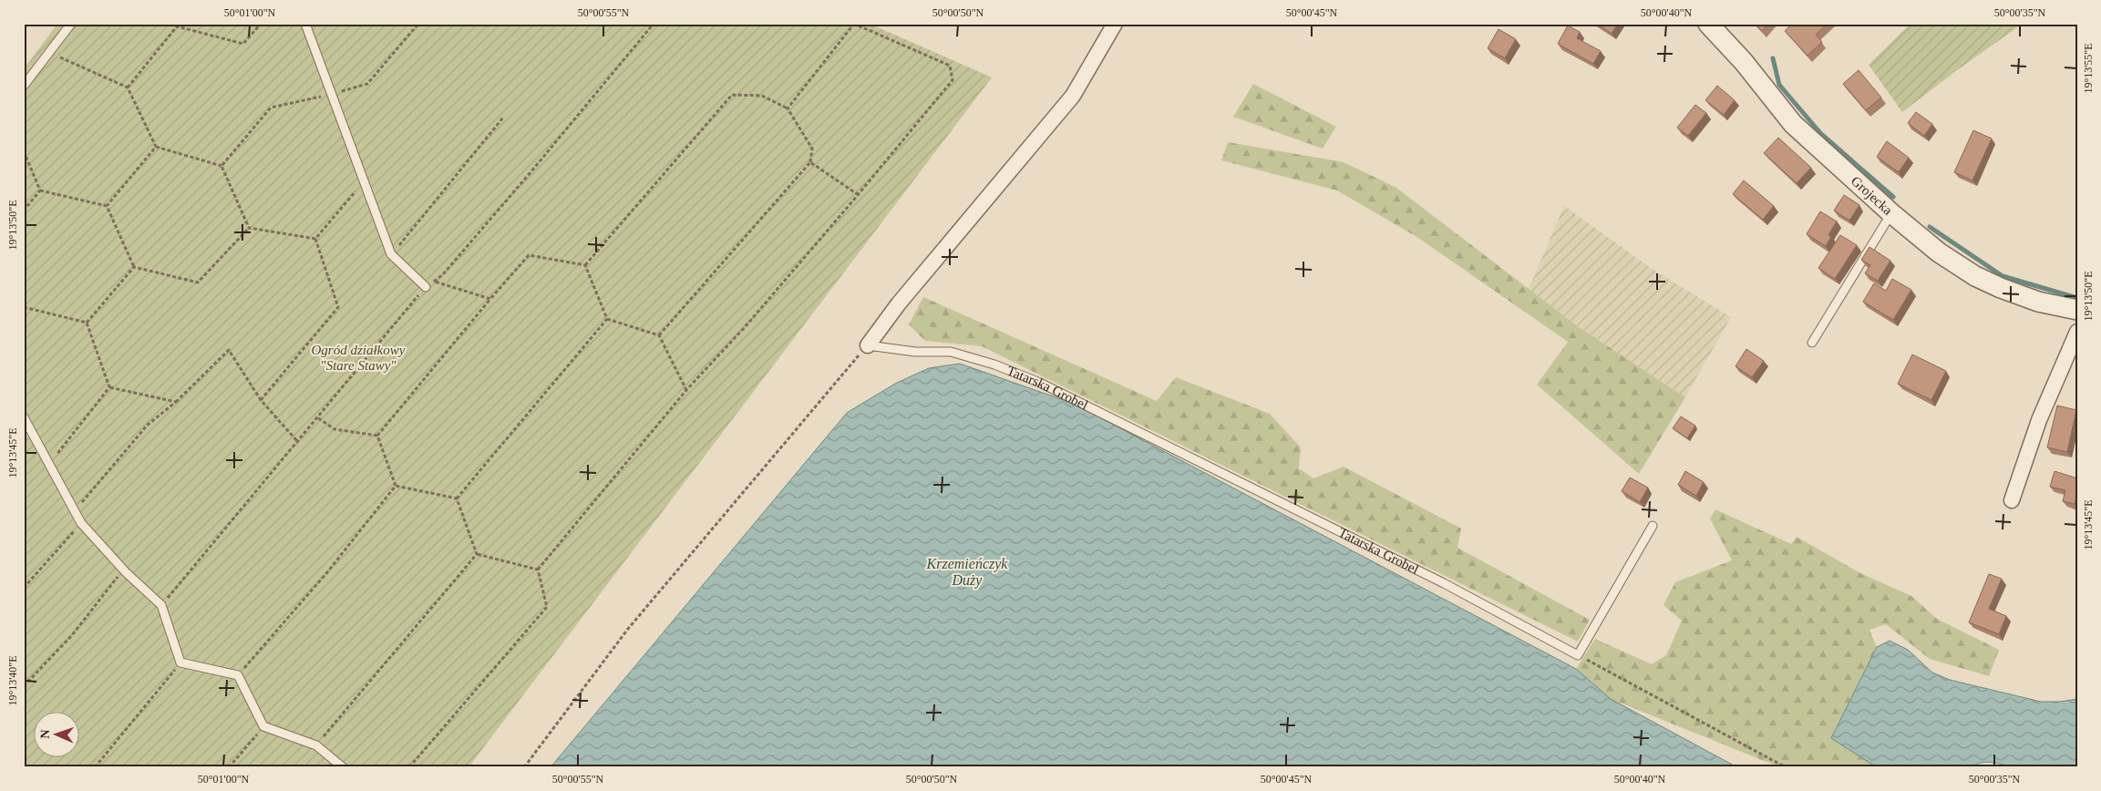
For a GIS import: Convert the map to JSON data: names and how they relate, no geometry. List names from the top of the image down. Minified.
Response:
{"streets":{"street":["Grojecka"],"lane":["Tatarska Grobel"]},"water":["Krzemieńczyk Duży"],"parks":["Ogród działkowy \"Stare Stawy\""],"north":"left","coordinates":["50°01'00\"N","50°00'55\"N","50°00'50\"N","50°00'45\"N","50°00'40\"N","50°00'35\"N","19°13'55\"E","19°13'50\"E","19°13'45\"E","19°13'40\"E"]}
